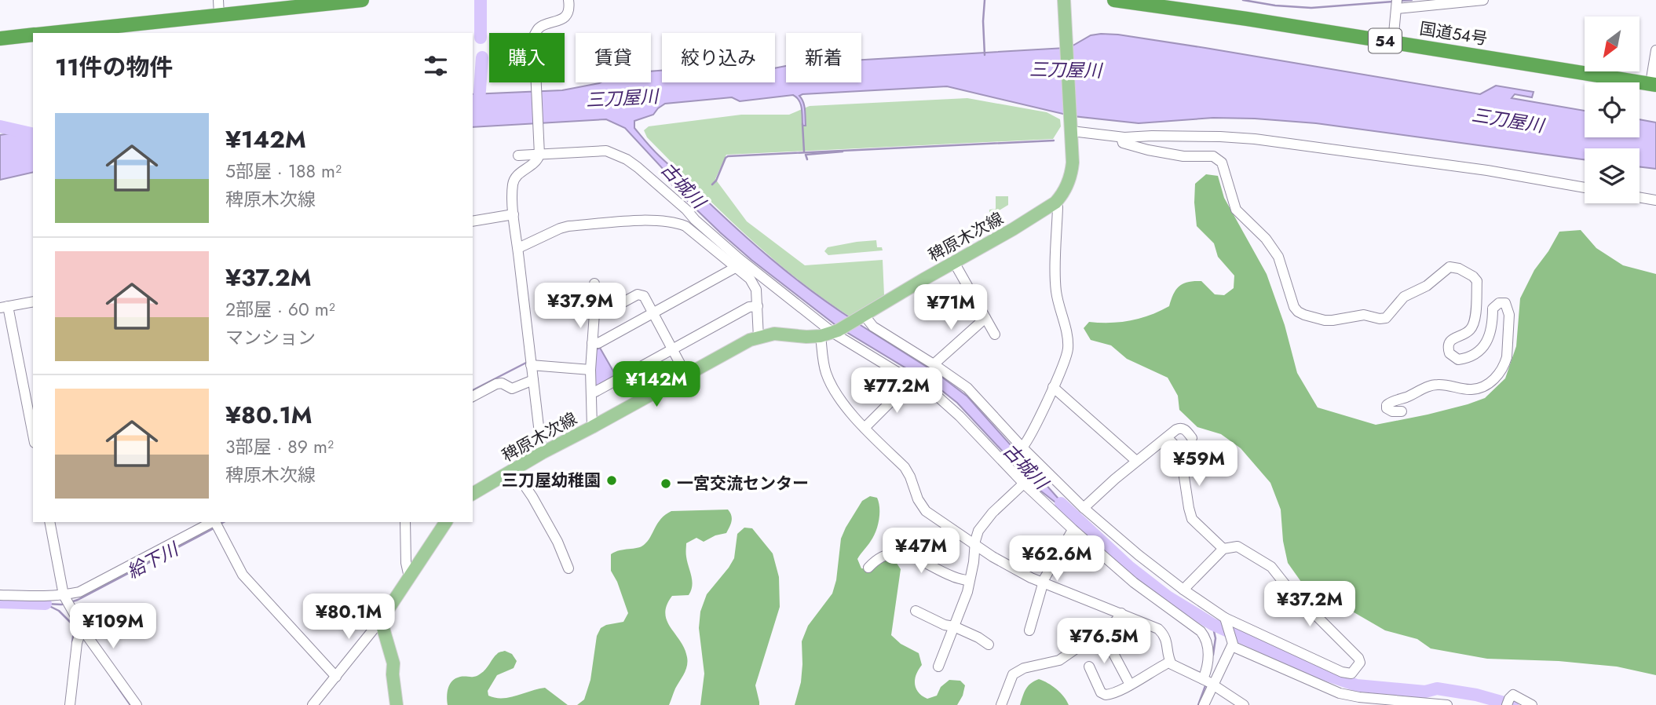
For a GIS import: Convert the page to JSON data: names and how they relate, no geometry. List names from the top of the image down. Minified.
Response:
{"streets":{"highway":["国道54号","54"],"main road":["稗原木次線"]},"water":["三刀屋川","古城川","給下川"],"places":["三刀屋幼稚園","一宮交流センター"],"north":"bottom left","page":{"chip":["購入","賃貸","絞り込み","新着"],"heading":"11件の物件","list":[{"name":"¥142M","note":"5部屋 · 188 m² · 稗原木次線"},{"name":"¥37.2M","note":"2部屋 · 60 m² · マンション"},{"name":"¥80.1M","note":"3部屋 · 89 m² · 稗原木次線"}],"price":["¥37.9M","¥71M","¥142M","¥77.2M","¥59M","¥47M","¥62.6M","¥37.2M","¥80.1M","¥109M","¥76.5M"]}}
